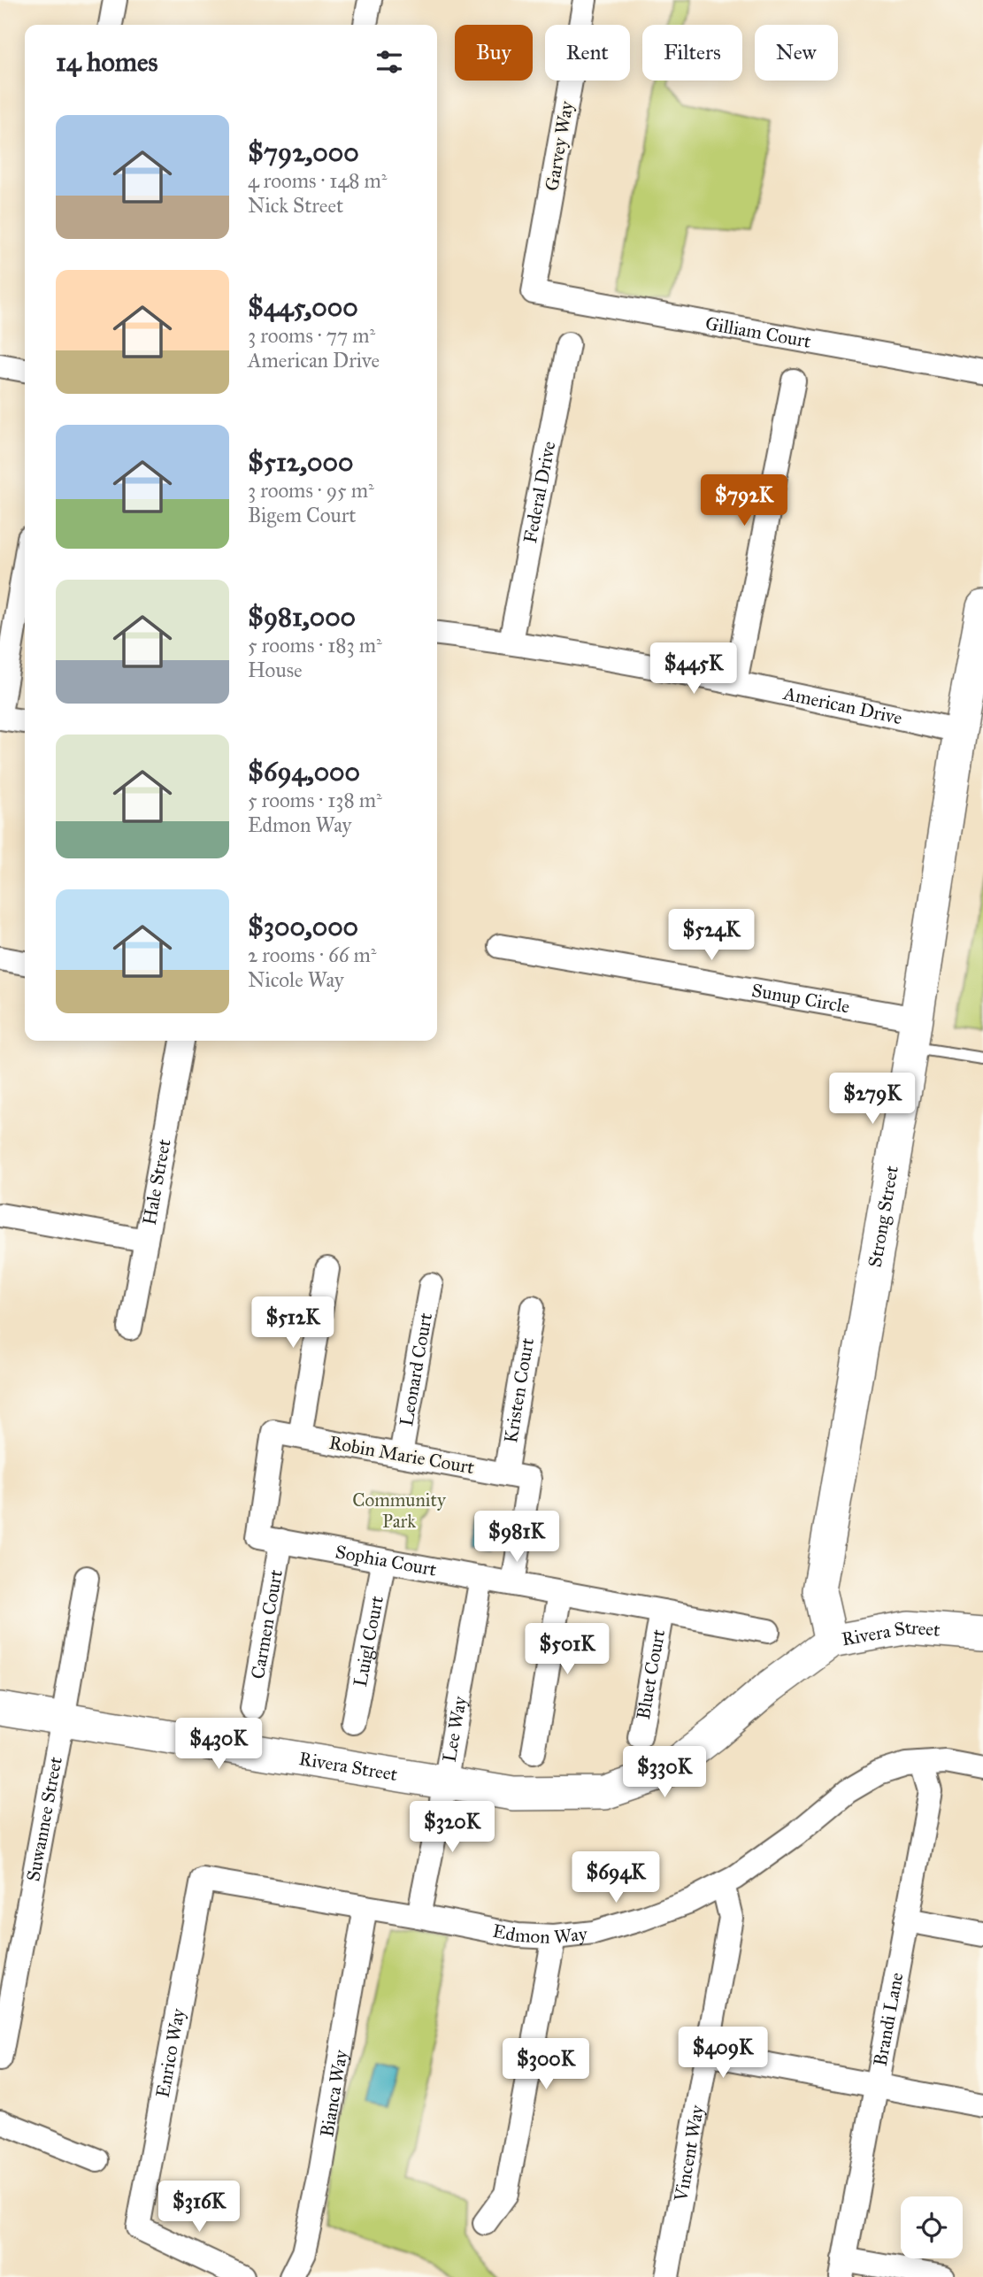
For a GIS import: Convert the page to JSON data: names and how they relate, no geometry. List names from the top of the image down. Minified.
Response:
{"streets":{"street":["Garvey Way","Gilliam Court","Federal Drive","American Drive","Sunup Circle","Hale Street","Strong Street","Leonard Court","Kristen Court","Robin Marie Court","Sophia Court","Carmen Court","Rivera Street","Luigl Court","Bluet Court","Lee Way","Suwannee Street","Edmon Way","Brandi Lane","Enrico Way","Bianca Way","Vincent Way"]},"crossings":[["Garvey Way","Gilliam Court"],["Federal Drive","American Drive"],["American Drive","Strong Street"],["Sunup Circle","Strong Street"],["Strong Street","Rivera Street"],["Leonard Court","Robin Marie Court"],["Kristen Court","Robin Marie Court"],["Robin Marie Court","Sophia Court"],["Sophia Court","Carmen Court"],["Sophia Court","Luigl Court"],["Sophia Court","Bluet Court"],["Sophia Court","Lee Way"],["Rivera Street","Lee Way"],["Rivera Street","Suwannee Street"],["Lee Way","Edmon Way"],["Edmon Way","Brandi Lane"],["Edmon Way","Enrico Way"],["Edmon Way","Bianca Way"],["Edmon Way","Vincent Way"]],"parks":["Community Park"],"page":{"chip":["Buy","Rent","Filters","New"],"heading":"14 homes","list":[{"name":"$792,000","note":"4 rooms · 148 m² · Nick Street"},{"name":"$445,000","note":"3 rooms · 77 m² · American Drive"},{"name":"$512,000","note":"3 rooms · 95 m² · Bigem Court"},{"name":"$981,000","note":"5 rooms · 183 m² · House"},{"name":"$694,000","note":"5 rooms · 138 m² · Edmon Way"},{"name":"$300,000","note":"2 rooms · 66 m² · Nicole Way"}],"price":["$792K","$445K","$524K","$279K","$512K","$981K","$501K","$430K","$330K","$320K","$694K","$409K","$300K","$316K"]}}
